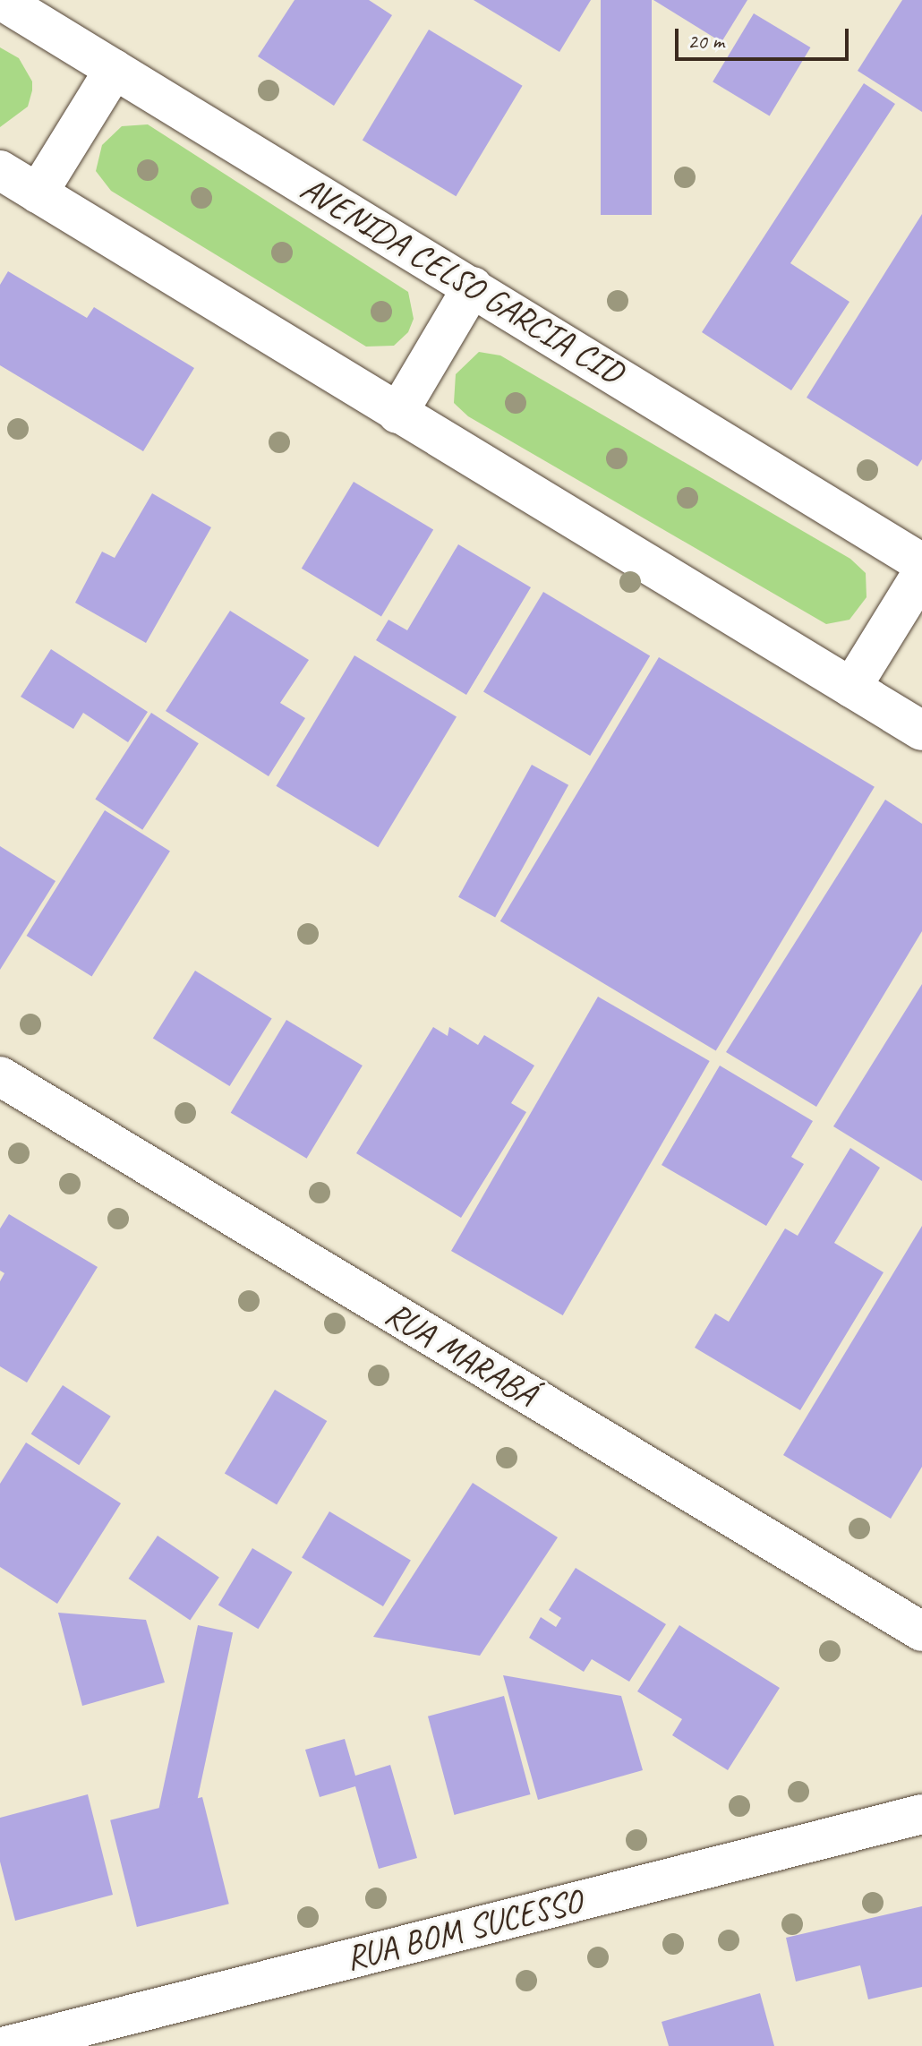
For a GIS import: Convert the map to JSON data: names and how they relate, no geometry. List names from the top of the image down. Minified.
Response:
{"streets":{"street":["AVENIDA CELSO GARCIA CID","RUA MARABÁ","RUA BOM SUCESSO"]},"scale_bar":"20 m"}
